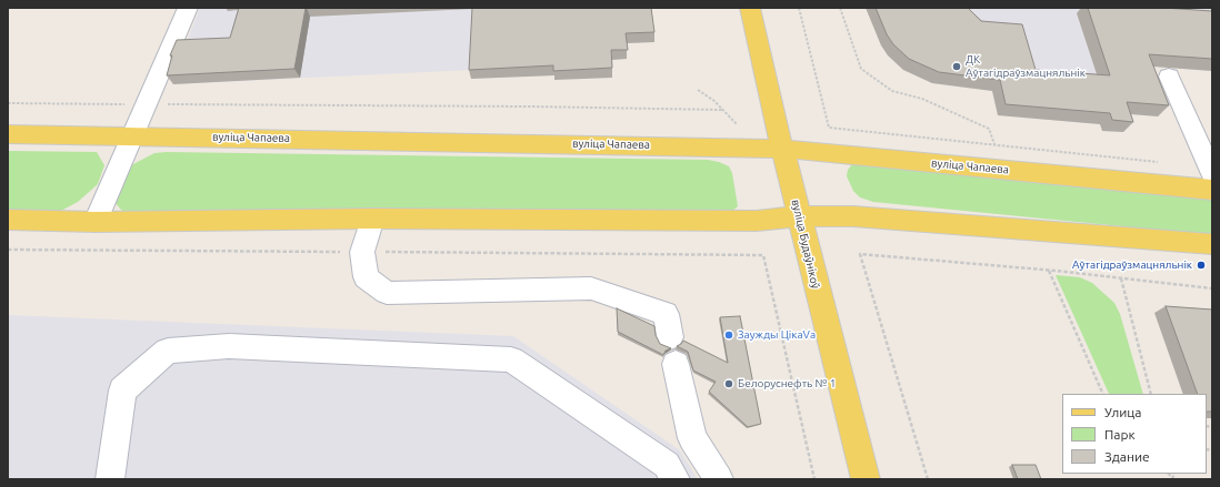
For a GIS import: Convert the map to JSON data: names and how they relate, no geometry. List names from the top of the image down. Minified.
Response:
{"streets":{"main road":["вуліца Чапаева","вуліца Будаўнікоў"]},"crossings":[["вуліца Чапаева","вуліца Будаўнікоў"]],"places":["ДК Аўтагідраўзмацняльнік","Аўтагідраўзмацняльнік","Заужды ЦікаVа","Белоруснефть № 1"],"legend":["Улица","Парк","Здание"]}
